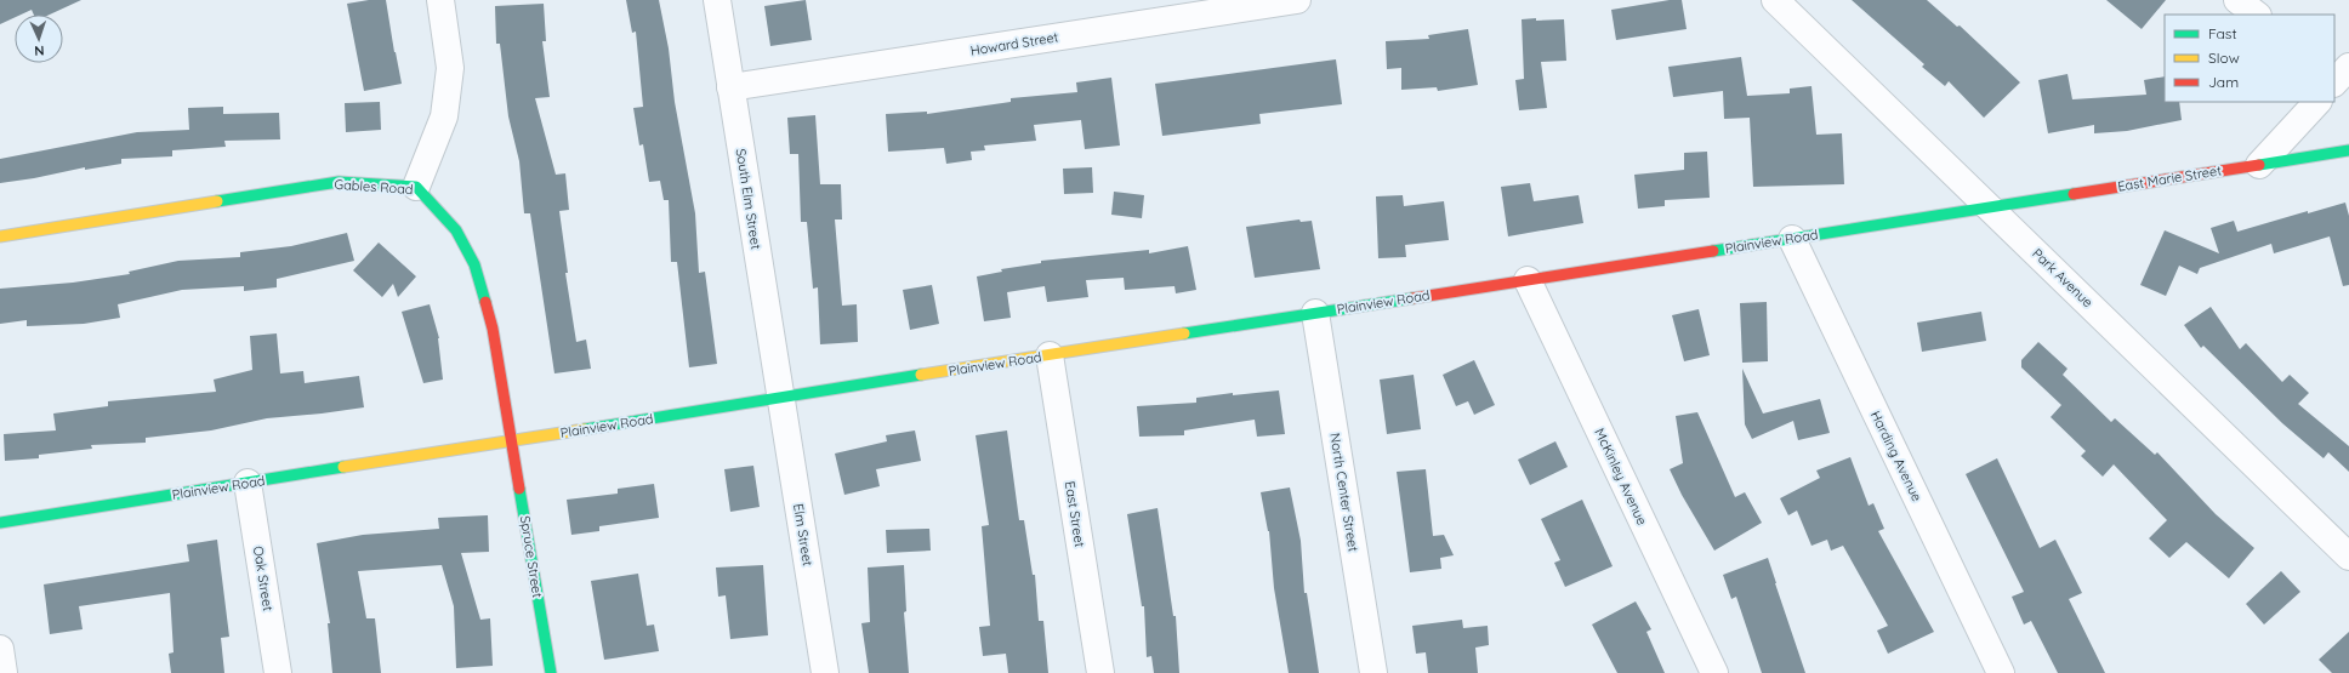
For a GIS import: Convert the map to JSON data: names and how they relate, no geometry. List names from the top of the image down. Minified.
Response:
{"streets":{"main road":["East Marie Street","Gables Road","Plainview Road","Spruce Street"],"street":["Howard Street","South Elm Street","Park Avenue","Harding Avenue","McKinley Avenue","North Center Street","East Street","Elm Street","Oak Street"]},"crossings":[["Howard Street","South Elm Street"],["East Marie Street","Plainview Road"],["East Marie Street","Park Avenue"],["Gables Road","Plainview Road"],["Gables Road","Spruce Street"],["South Elm Street","Plainview Road"],["South Elm Street","Elm Street"],["Plainview Road","Park Avenue"],["Plainview Road","Harding Avenue"],["Plainview Road","McKinley Avenue"],["Plainview Road","North Center Street"],["Plainview Road","East Street"],["Plainview Road","Elm Street"],["Plainview Road","Spruce Street"],["Plainview Road","Oak Street"]],"legend":["Fast","Slow","Jam"],"north":"bottom"}
